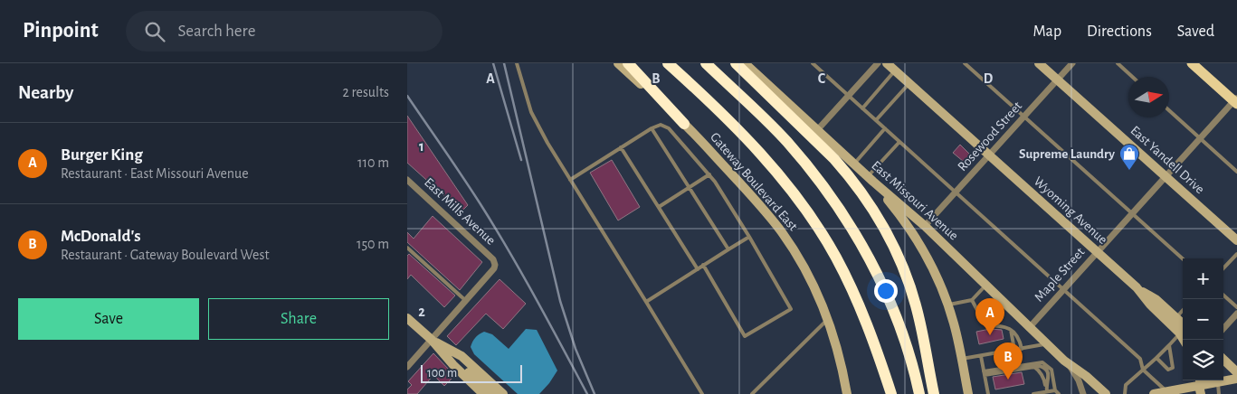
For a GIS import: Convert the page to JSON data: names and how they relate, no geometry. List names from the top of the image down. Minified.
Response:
{"streets":{"main road":["East Yandell Drive","Gateway Boulevard East","East Missouri Avenue","Wyoming Avenue"],"street":["Rosewood Street","East Mills Avenue","Maple Street"]},"crossings":[["Rosewood Street","East Yandell Drive"],["Rosewood Street","East Missouri Avenue"],["Rosewood Street","Wyoming Avenue"],["East Yandell Drive","Maple Street"],["East Missouri Avenue","Maple Street"],["Wyoming Avenue","Maple Street"]],"places":{"shop":["Supreme Laundry"]},"scale_bar":"100 m","north":"right","page":{"header":"Pinpoint","search":"Search here","nav":["Map","Directions","Saved"],"heading":["Nearby","2 results"],"list":[{"mark":"A","name":"Burger King","note":"Restaurant · East Missouri Avenue","value":"110 m"},{"mark":"B","name":"McDonald's","note":"Restaurant · Gateway Boulevard West","value":"150 m"}],"map_buttons":["+","−"],"buttons":["Save","Share"],"pins":["A","B"],"scale":"100 m"},"grid":{"columns":["A","B","C","D"],"rows":["1","2"]}}
